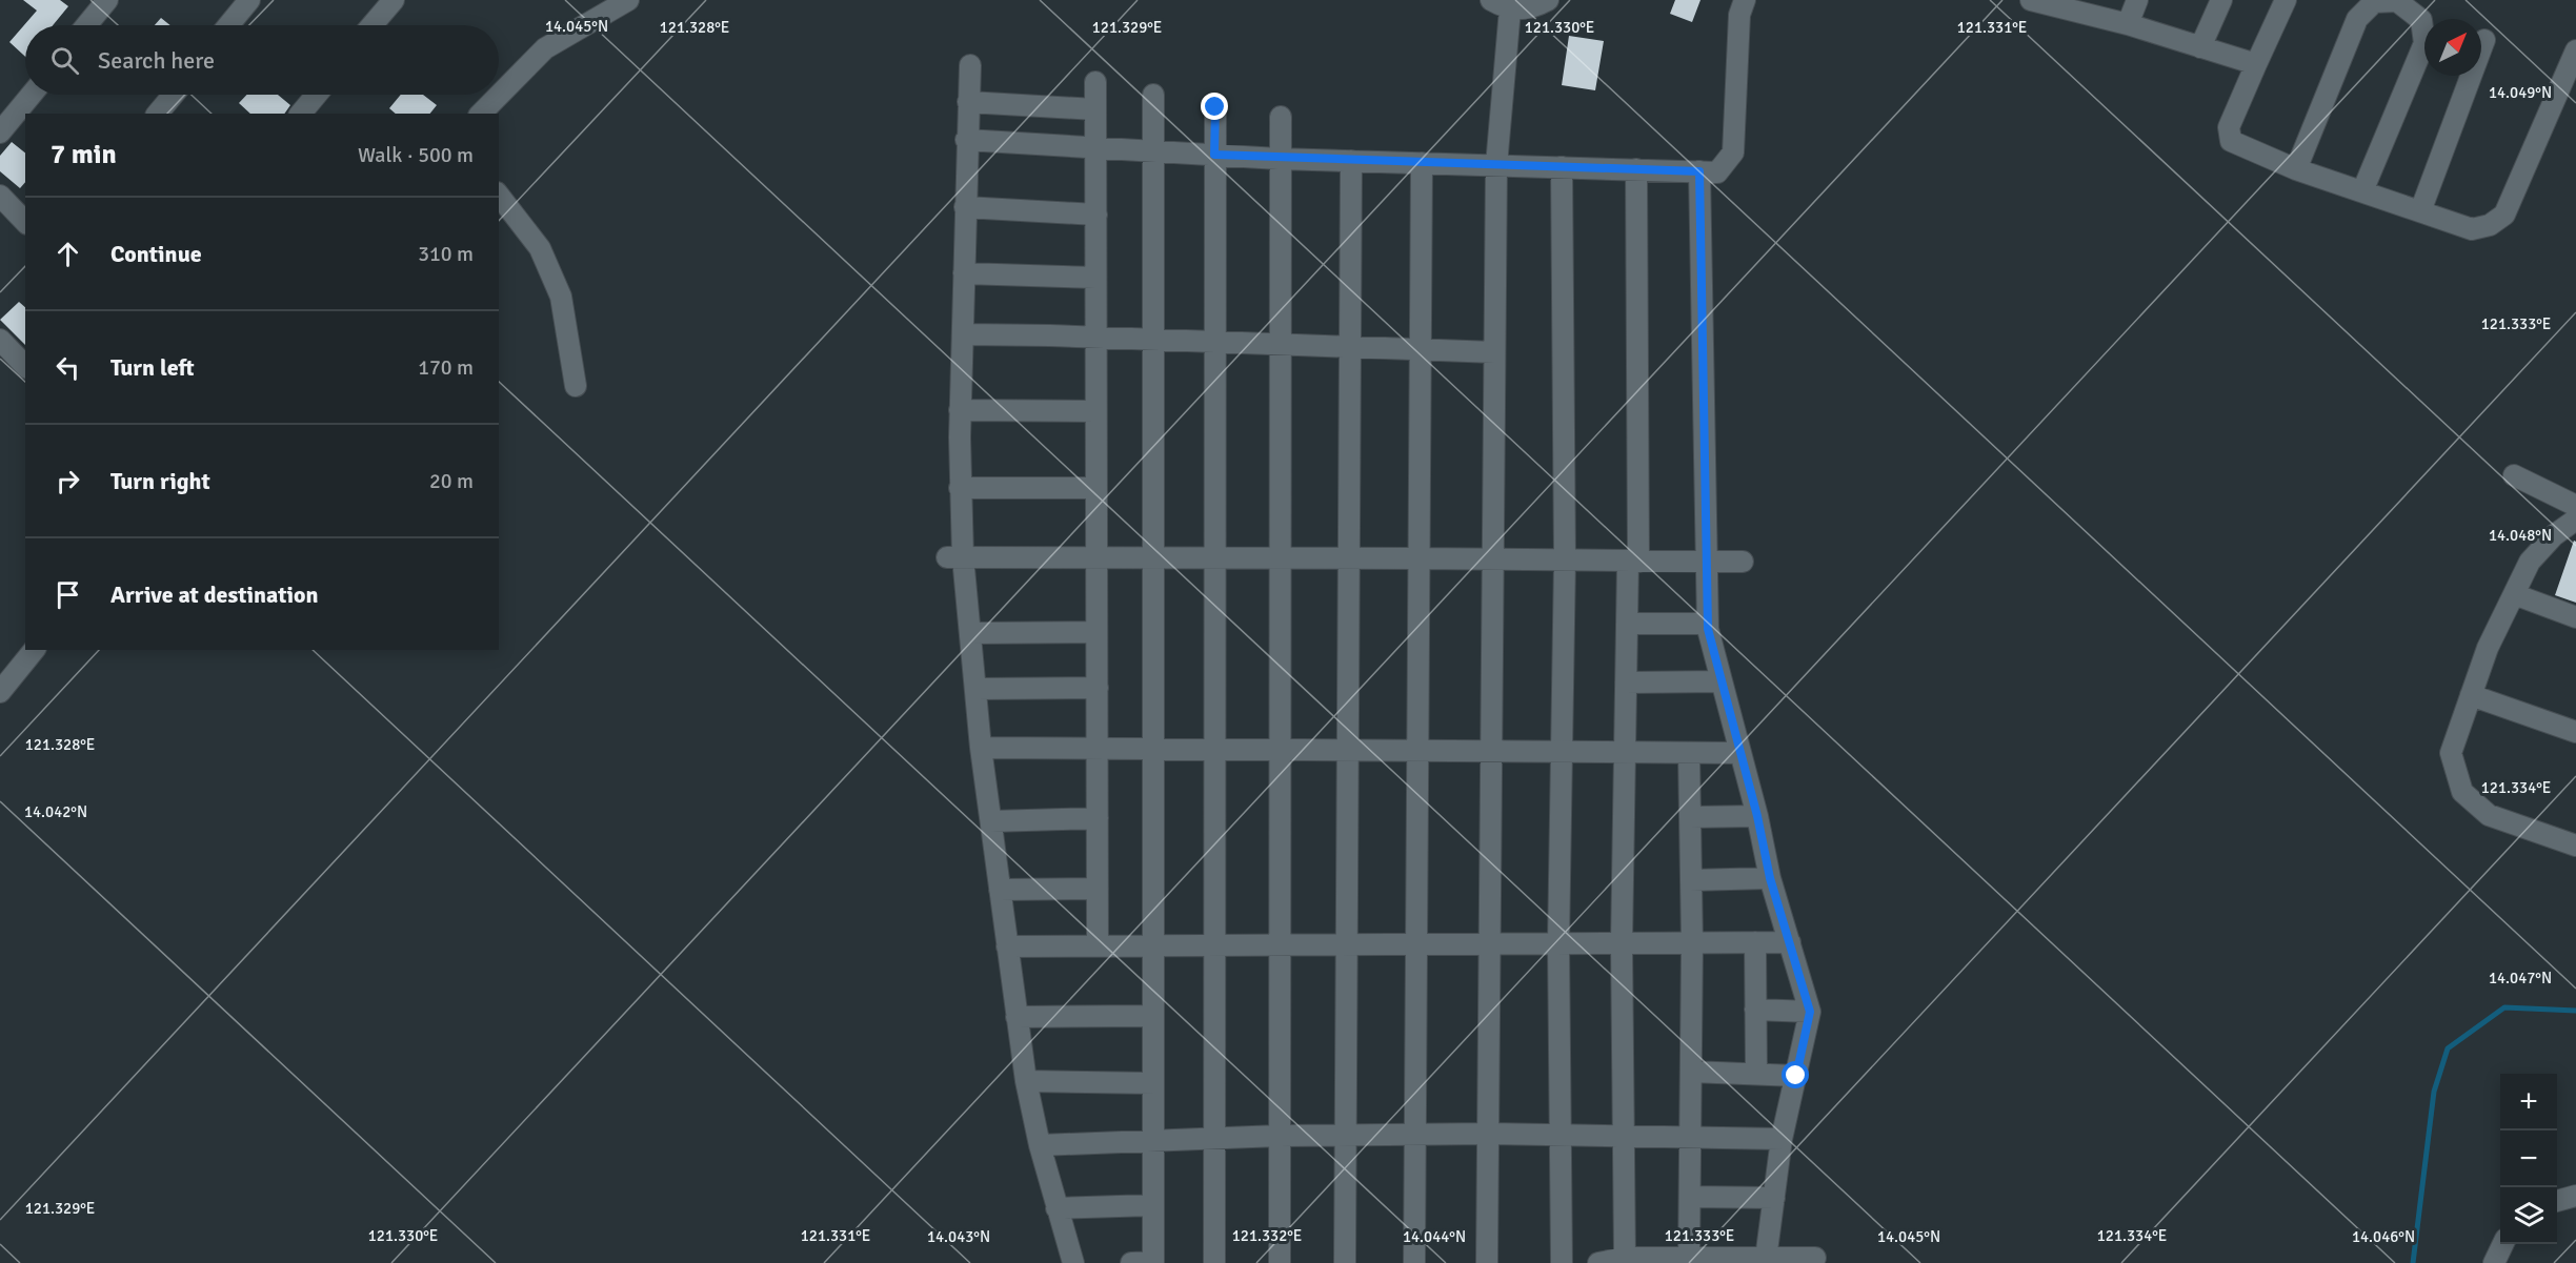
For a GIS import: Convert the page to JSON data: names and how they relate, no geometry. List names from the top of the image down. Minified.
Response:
{"north":"top right","page":{"search":"Search here","heading":["7 min","Walk · 500 m"],"list":[["Continue","310 m"],["Turn left","170 m"],["Turn right","20 m"],"Arrive at destination"],"map_buttons":["+","−"]},"coordinates":["14.045°N","121.328°E","121.329°E","121.330°E","121.331°E","14.049°N","121.333°E","14.048°N","121.334°E","14.042°N","14.047°N","121.332°E","14.043°N","14.044°N","14.046°N"]}
